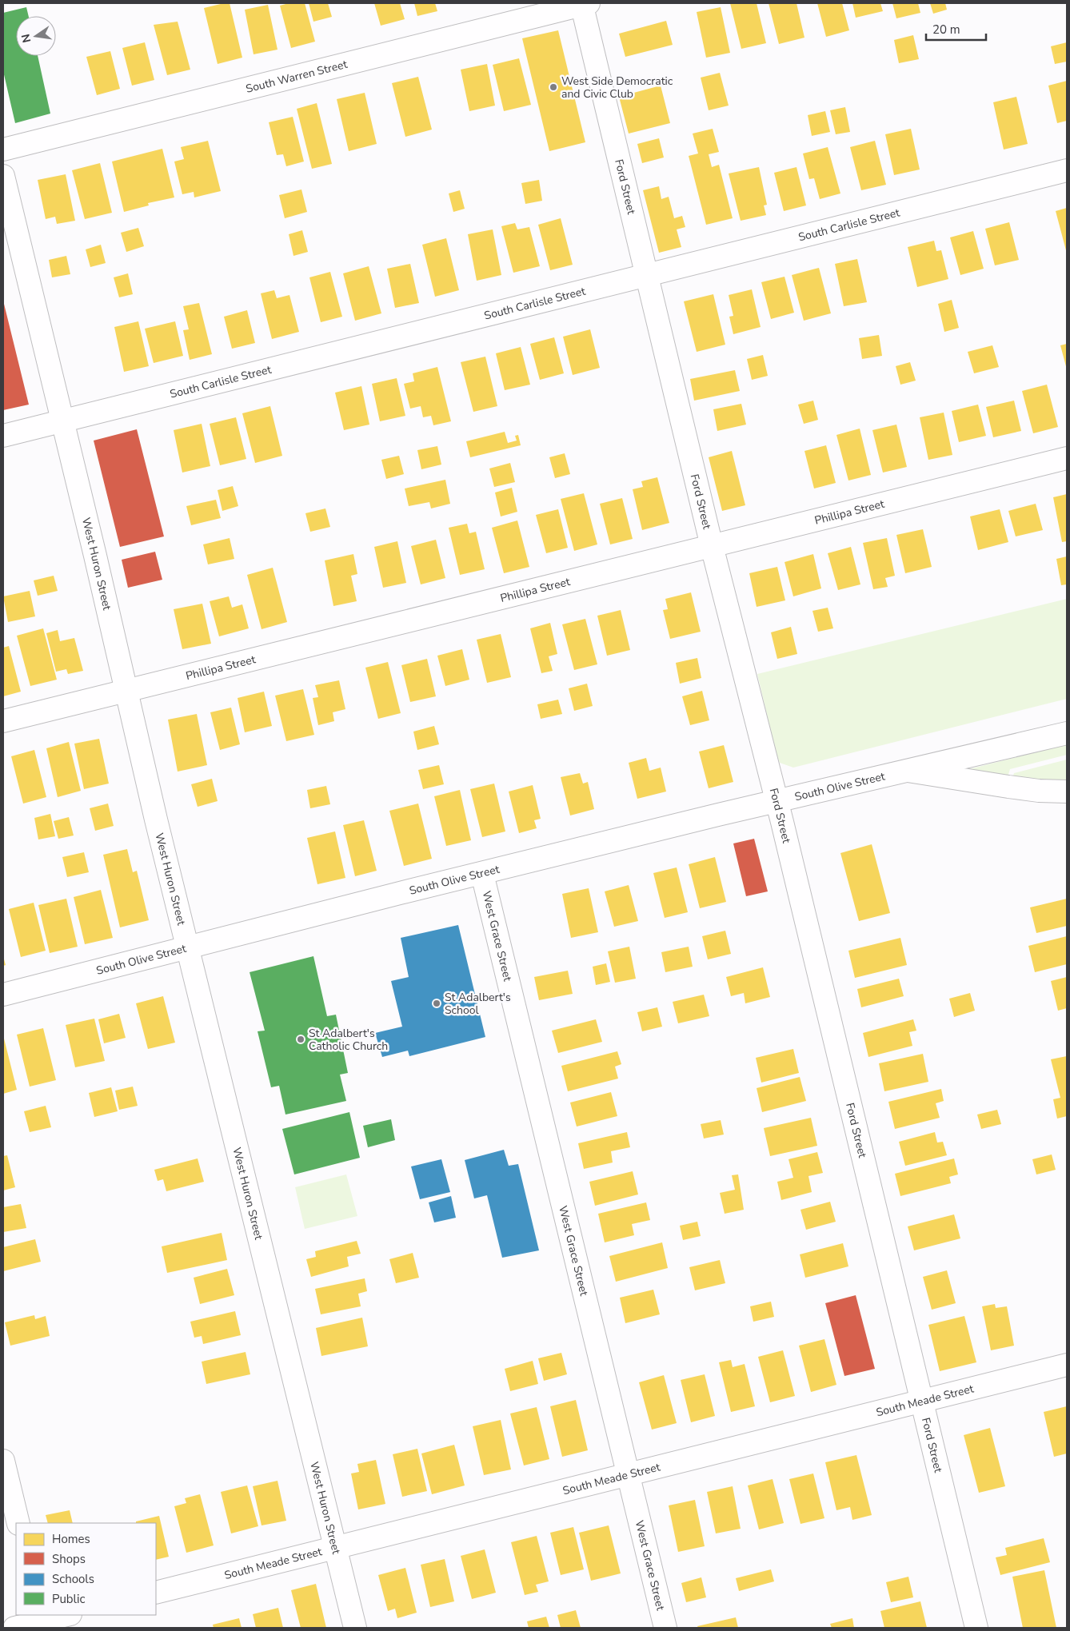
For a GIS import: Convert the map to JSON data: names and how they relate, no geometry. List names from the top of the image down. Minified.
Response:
{"streets":{"street":["South Warren Street","Ford Street","South Carlisle Street","Phillipa Street","West Huron Street","South Olive Street","West Grace Street","South Meade Street"]},"crossings":[["South Warren Street","Ford Street"],["Ford Street","South Carlisle Street"],["Ford Street","Phillipa Street"],["Ford Street","South Olive Street"],["Ford Street","South Meade Street"],["South Carlisle Street","West Huron Street"],["Phillipa Street","West Huron Street"],["West Huron Street","South Olive Street"],["West Huron Street","South Meade Street"],["South Olive Street","West Grace Street"],["West Grace Street","South Meade Street"]],"places":["West Side Democratic and Civic Club","St Adalbert's School","St Adalbert's Catholic Church"],"legend":["Homes","Shops","Schools","Public"],"scale_bar":"20 m","north":"left"}
